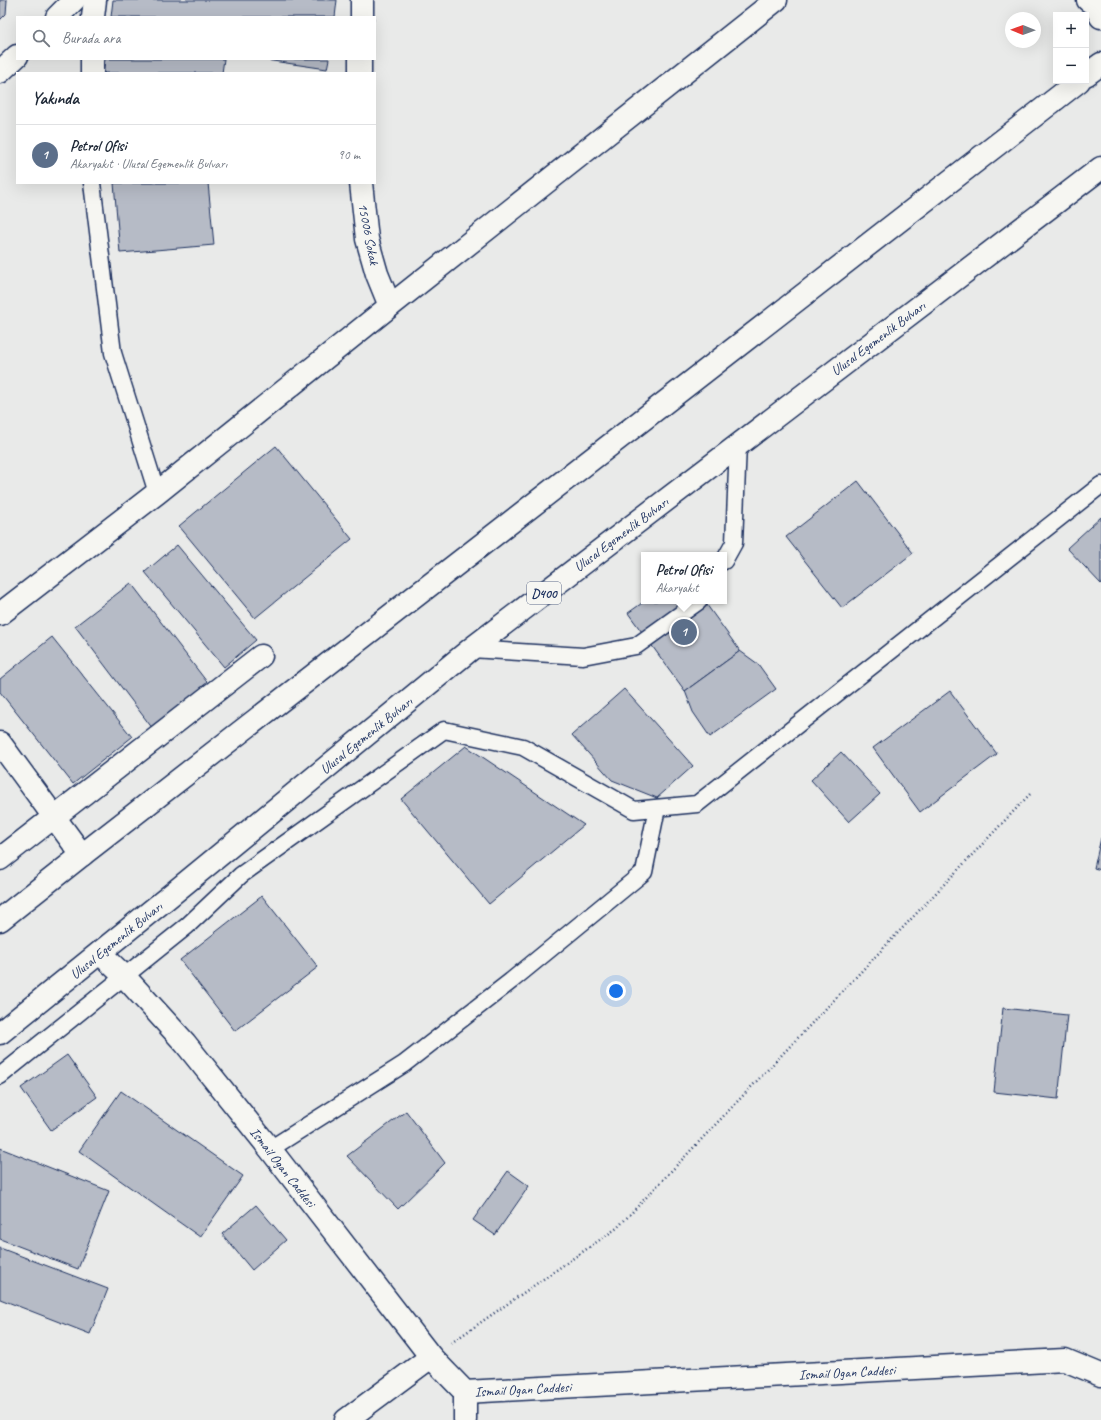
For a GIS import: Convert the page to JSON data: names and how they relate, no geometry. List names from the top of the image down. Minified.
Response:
{"streets":{"main road":["15006 Sokak","Ulusal Egemenlik Bulvarı","D400","Ismail Ogan Caddesi"]},"crossings":[["Ulusal Egemenlik Bulvarı","Ismail Ogan Caddesi"]],"north":"left","page":{"map_buttons":["+","−"],"search":"Burada ara","heading":"Yakında","list":[{"mark":"1","name":"Petrol Ofisi","note":"Akaryakıt · Ulusal Egemenlik Bulvarı","value":"90 m"}],"popup":["Petrol Ofisi","Akaryakıt"],"pins":"1"}}
